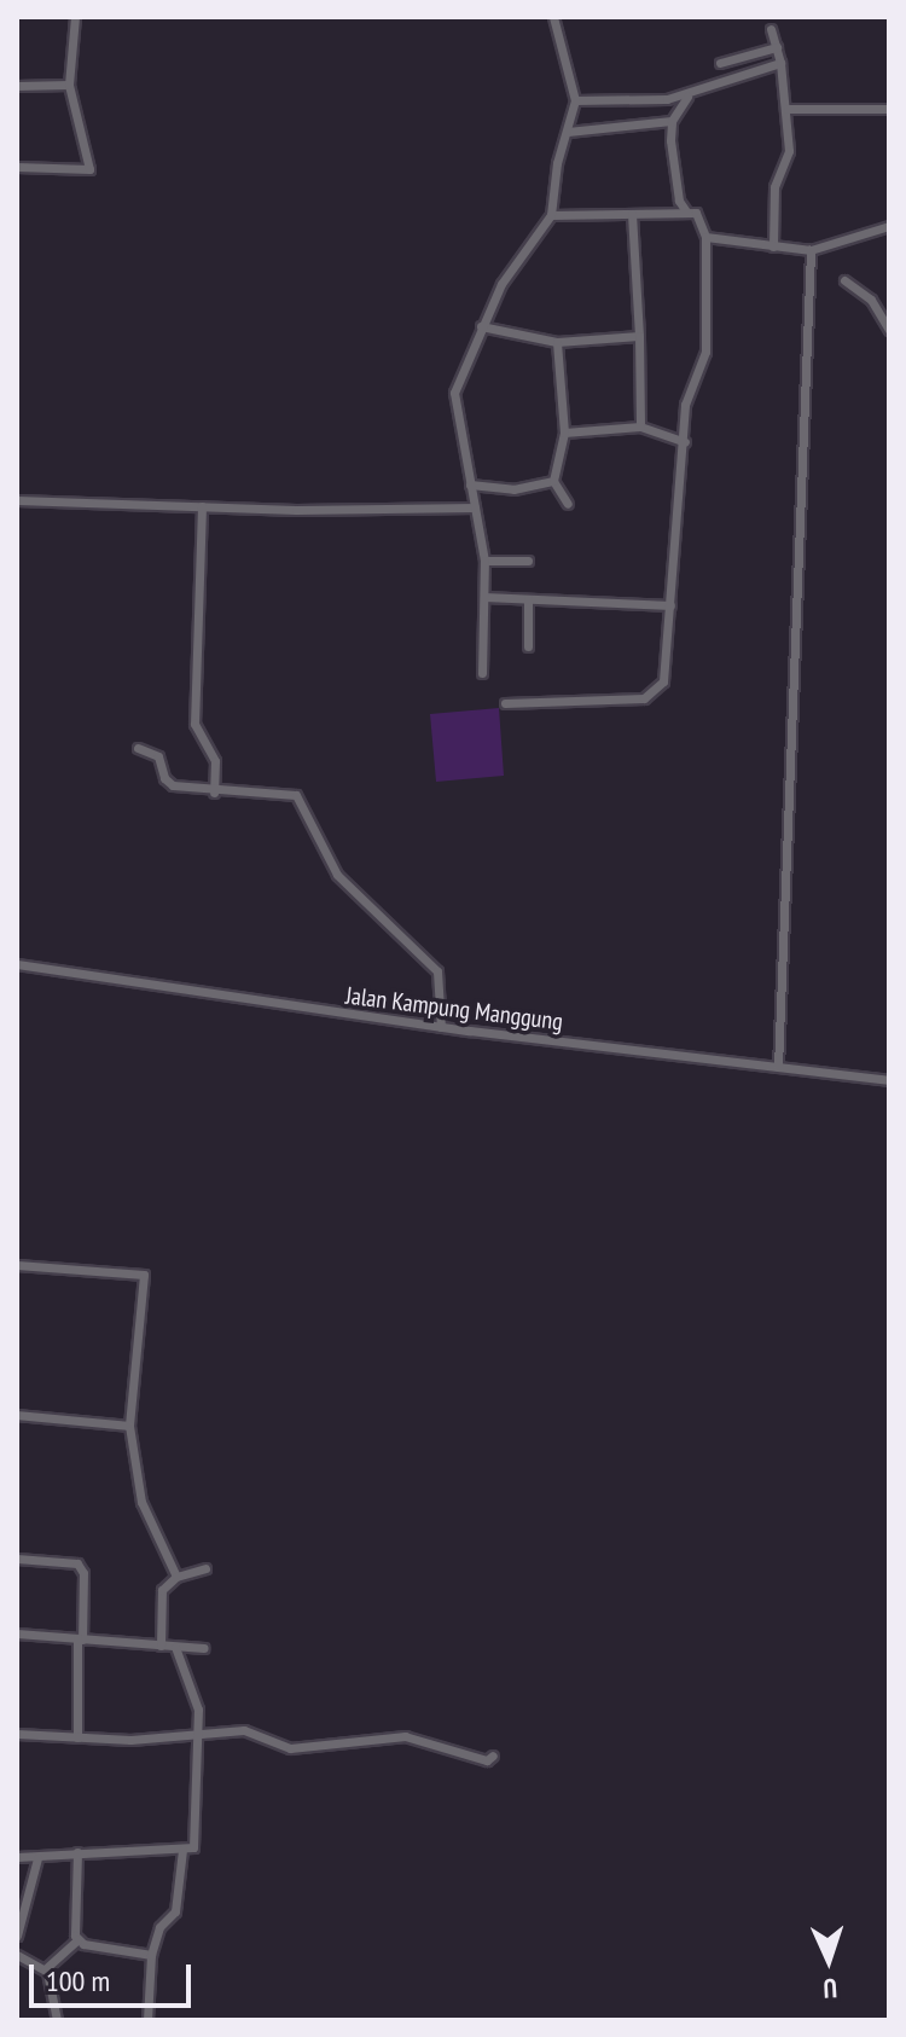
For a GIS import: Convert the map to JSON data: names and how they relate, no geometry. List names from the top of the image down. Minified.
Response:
{"streets":{"street":["Jalan Kampung Manggung"]},"scale_bar":"100 m","north":"bottom"}
